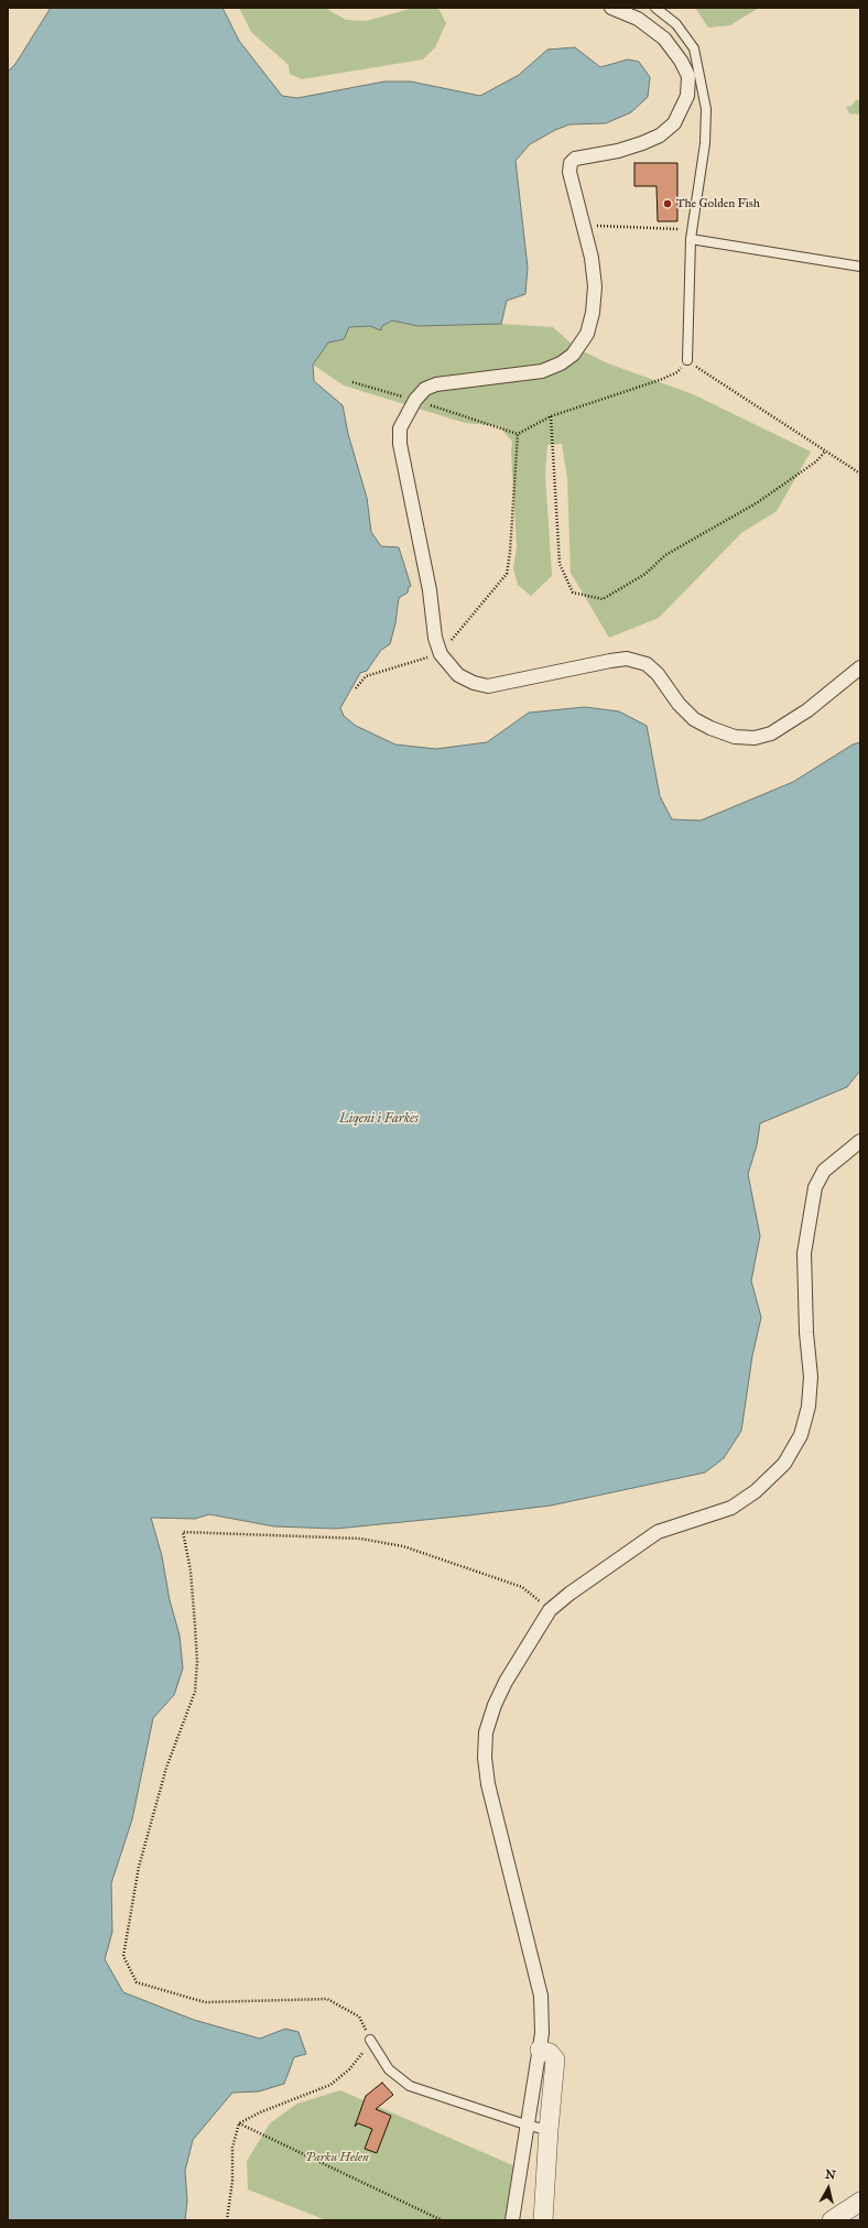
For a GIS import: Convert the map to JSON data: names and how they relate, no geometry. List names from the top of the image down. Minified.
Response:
{"water":["Liqeni i Farkës"],"parks":["Parku Helen"],"places":["The Golden Fish"],"north":"top"}
